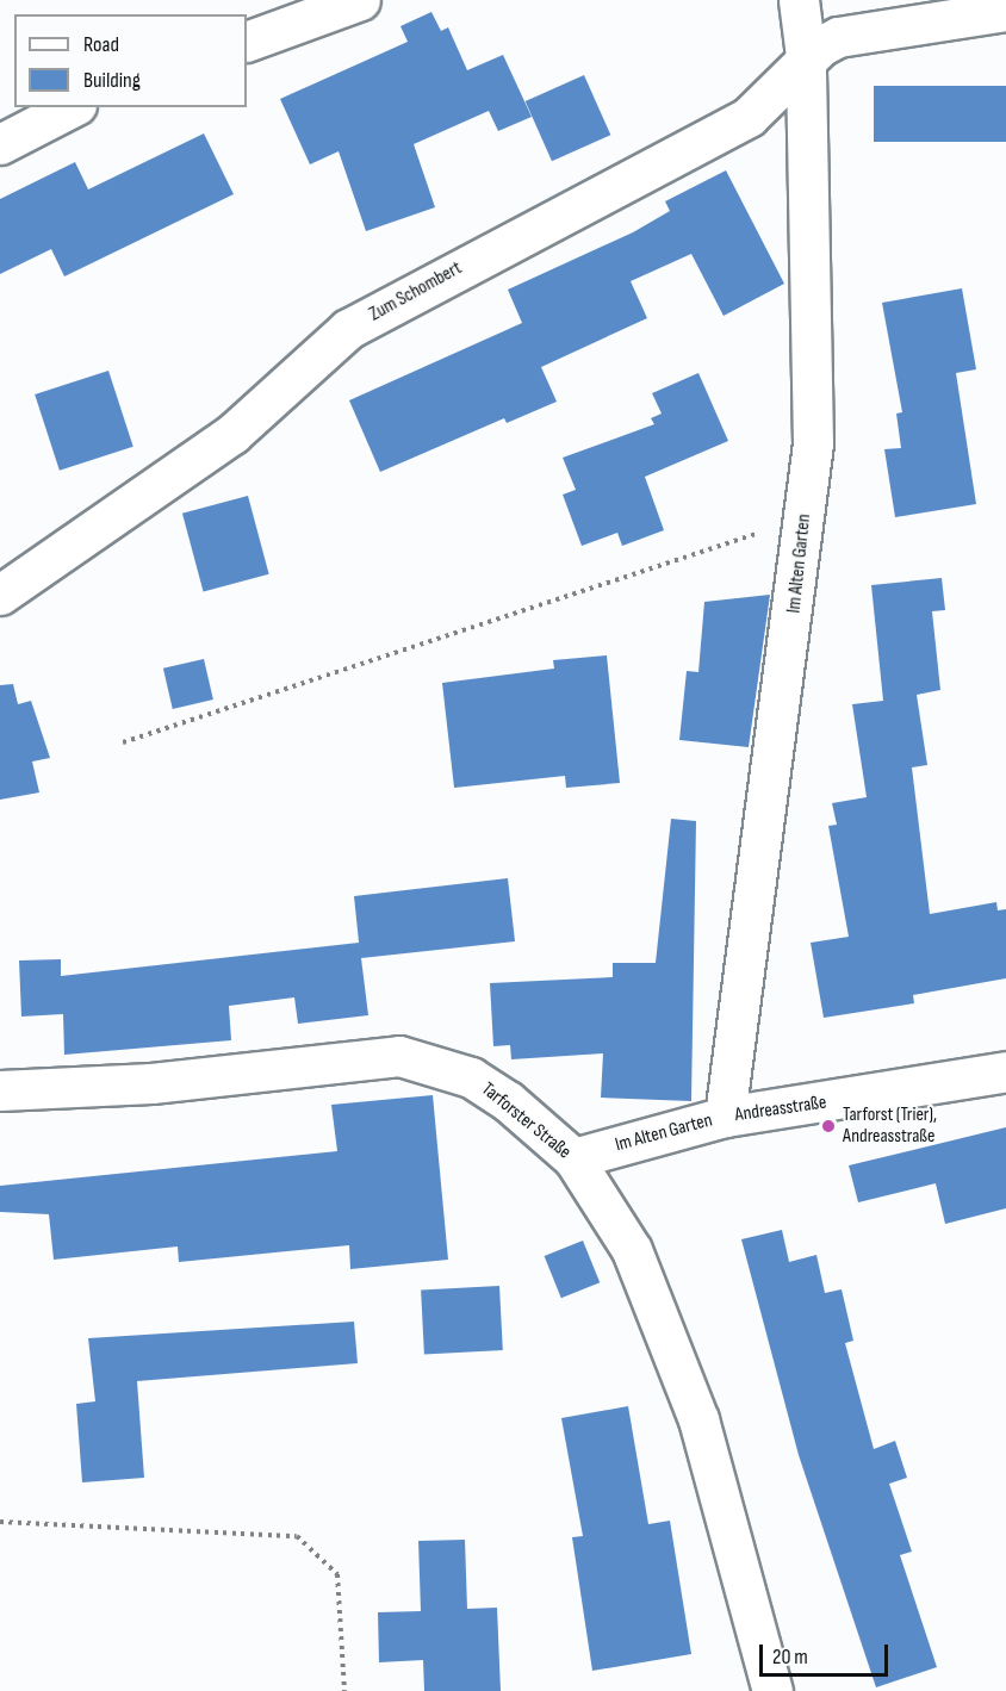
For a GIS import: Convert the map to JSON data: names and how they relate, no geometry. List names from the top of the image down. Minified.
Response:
{"streets":{"street":["Zum Schombert","Im Alten Garten","Andreasstraße","Tarforster Straße"]},"crossings":[["Zum Schombert","Im Alten Garten"],["Im Alten Garten","Andreasstraße"],["Im Alten Garten","Tarforster Straße"]],"places":["Tarforst (Trier), Andreasstraße"],"legend":["Road","Building"],"scale_bar":"20 m"}
